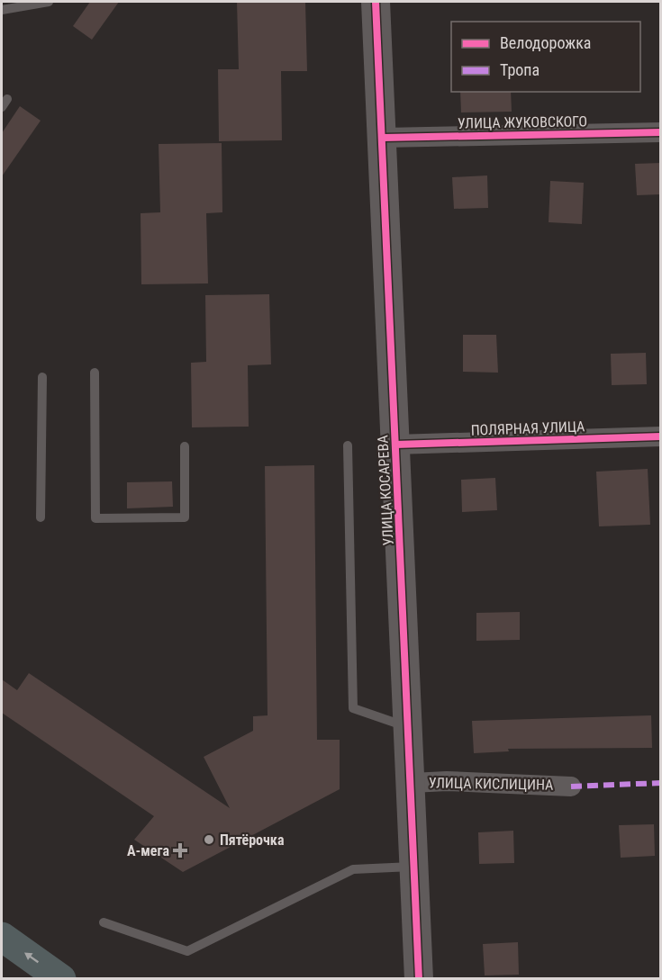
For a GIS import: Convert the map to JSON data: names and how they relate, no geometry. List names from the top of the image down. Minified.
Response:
{"streets":{"street":["УЛИЦА ЖУКОВСКОГО","ПОЛЯРНАЯ УЛИЦА","УЛИЦА КОСАРЕВА","УЛИЦА КИСЛИЦИНА"]},"crossings":[["УЛИЦА ЖУКОВСКОГО","УЛИЦА КОСАРЕВА"],["ПОЛЯРНАЯ УЛИЦА","УЛИЦА КОСАРЕВА"],["УЛИЦА КОСАРЕВА","УЛИЦА КИСЛИЦИНА"]],"places":{"other":["Пятёрочка"],"health":["А-мега"]},"legend":["Велодорожка","Тропа"]}
